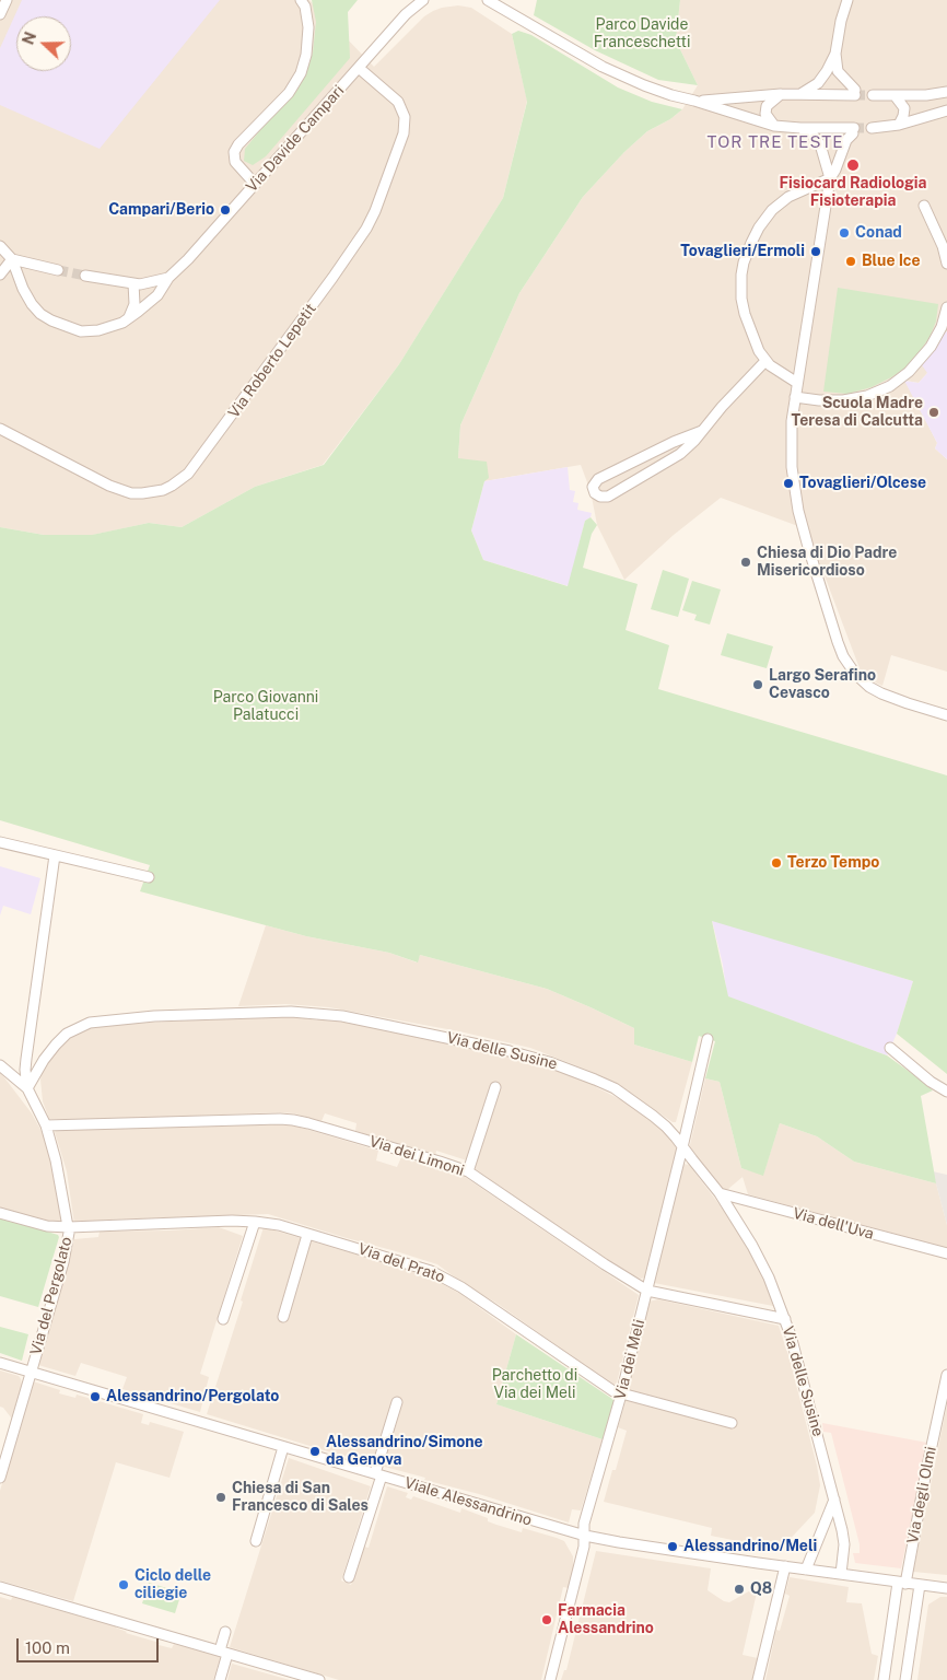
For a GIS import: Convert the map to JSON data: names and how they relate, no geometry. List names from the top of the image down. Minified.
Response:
{"streets":{"street":["Via Davide Campari","Via Roberto Lepetit","Via delle Susine","Via dei Limoni","Via dell'Uva","Via del Prato","Via del Pergolato","Via dei Meli","Via degli Olmi","Viale Alessandrino"]},"crossings":[["Via Davide Campari","Via Roberto Lepetit"],["Via delle Susine","Via dei Limoni"],["Via delle Susine","Via dell'Uva"],["Via delle Susine","Via del Pergolato"],["Via delle Susine","Via dei Meli"],["Via delle Susine","Viale Alessandrino"],["Via dei Limoni","Via del Pergolato"],["Via dei Limoni","Via dei Meli"],["Via del Prato","Via del Pergolato"],["Via del Prato","Via dei Meli"],["Via del Pergolato","Viale Alessandrino"],["Via dei Meli","Viale Alessandrino"],["Via degli Olmi","Viale Alessandrino"]],"districts":["TOR TRE TESTE"],"parks":["Parco Davide Franceschetti","Parco Giovanni Palatucci","Parchetto di Via dei Meli"],"places":["Fisiocard Radiologia Fisioterapia","Campari/Berio","Conad","Tovaglieri/Ermoli","Blue Ice","Scuola Madre Teresa di Calcutta","Tovaglieri/Olcese","Chiesa di Dio Padre Misericordioso","Largo Serafino Cevasco","Terzo Tempo","Alessandrino/Pergolato","Alessandrino/Simone da Genova","Chiesa di San Francesco di Sales","Alessandrino/Meli","Ciclo delle ciliegie","Q8","Farmacia Alessandrino"],"scale_bar":"100 m","north":"left"}
